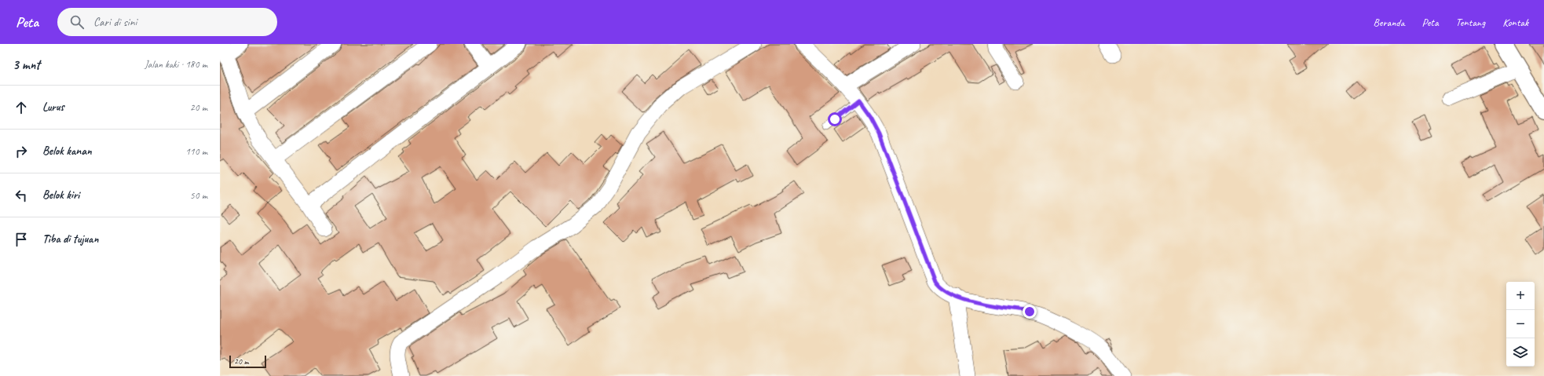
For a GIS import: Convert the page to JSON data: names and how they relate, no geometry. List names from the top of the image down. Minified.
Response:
{"scale_bar":"20 m","page":{"header":"Peta","search":"Cari di sini","nav":["Beranda","Peta","Tentang","Kontak"],"heading":["3 mnt","Jalan kaki · 180 m"],"list":[["Lurus","20 m"],["Belok kanan","110 m"],["Belok kiri","50 m"],"Tiba di tujuan"],"map_buttons":["+","−"],"scale":"20 m"}}
